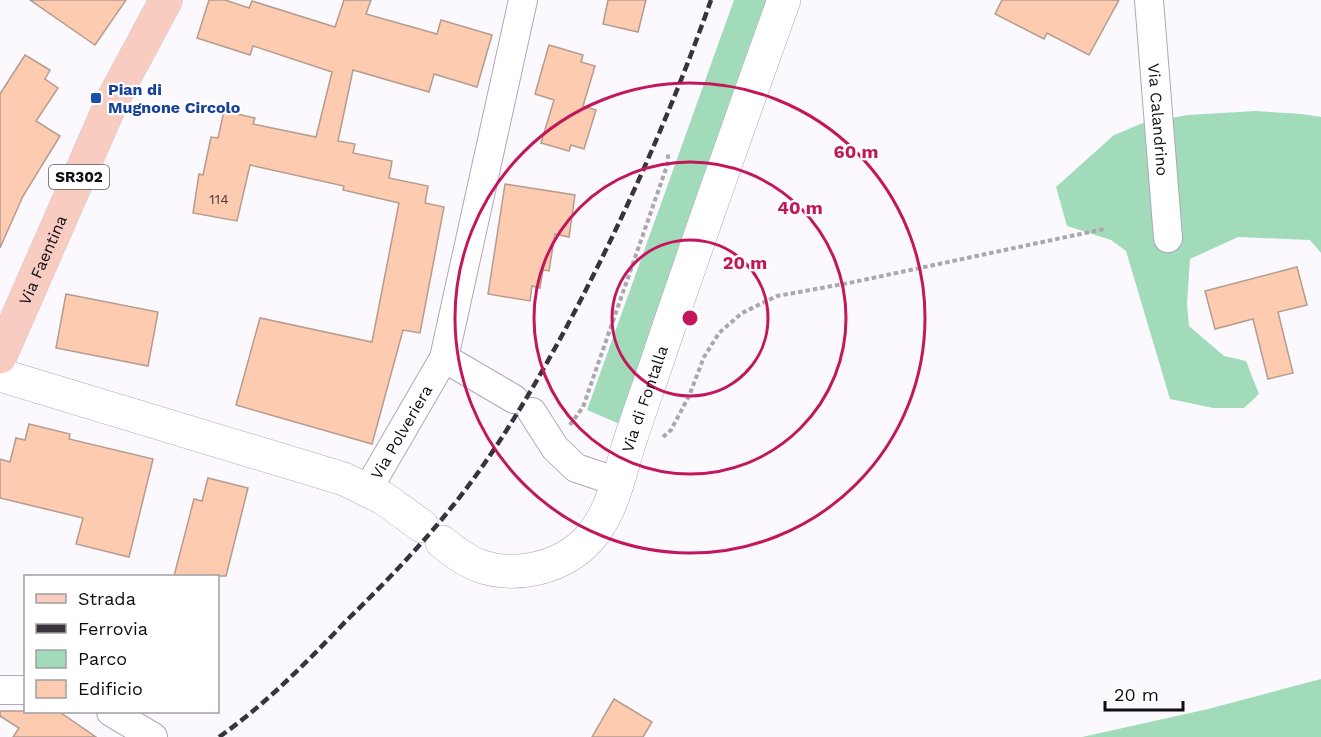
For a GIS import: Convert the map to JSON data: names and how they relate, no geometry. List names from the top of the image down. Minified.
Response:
{"streets":{"main road":["SR302","Via Faentina"],"street":["Via Calandrino","Via di Fontalla","Via Polveriera"]},"crossings":[["Via di Fontalla","Via Polveriera"]],"places":{"transit":["Pian di Mugnone Circolo"]},"house_numbers":["114"],"legend":["Strada","Ferrovia","Parco","Edificio"],"scale_bar":"20 m","rings":["60 m","40 m","20 m"]}
